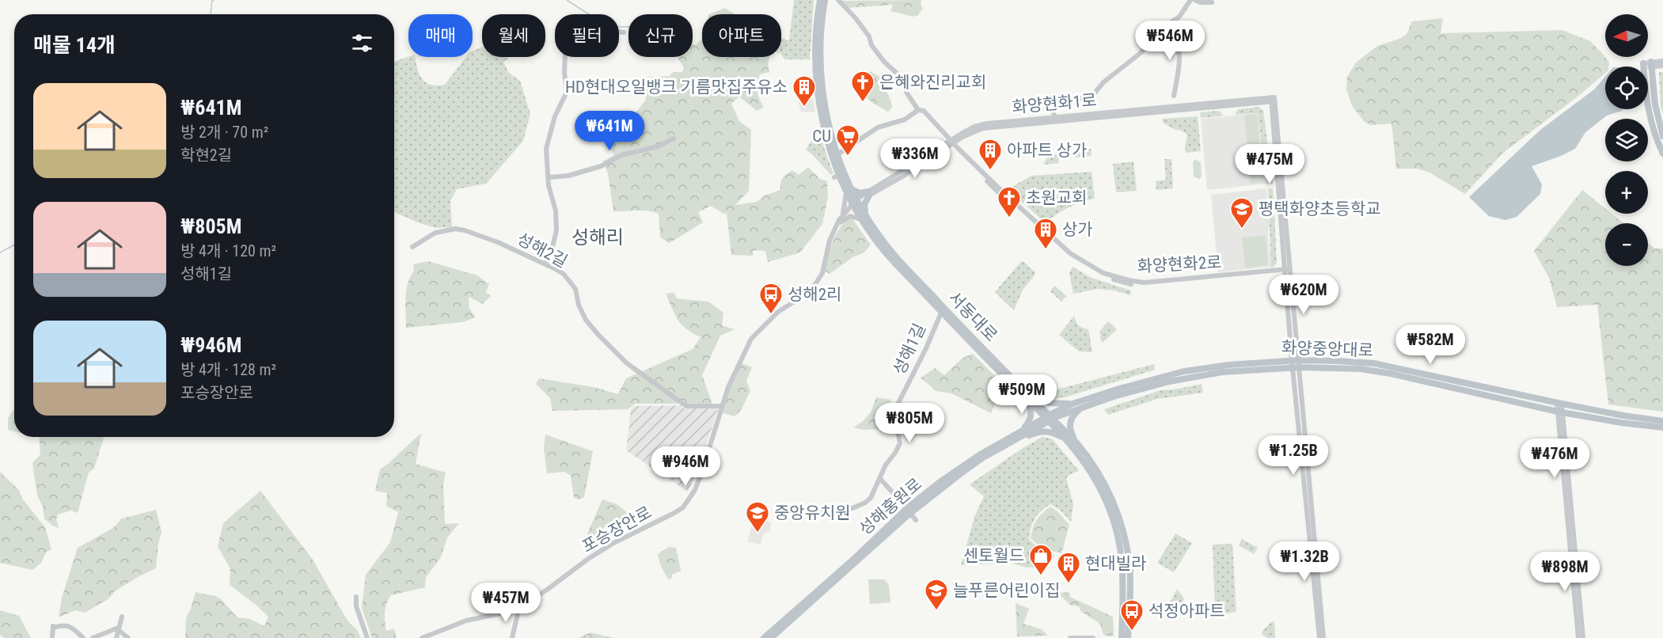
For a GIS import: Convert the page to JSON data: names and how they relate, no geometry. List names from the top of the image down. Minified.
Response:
{"streets":{"main road":["서동대로","화양중앙대로","성해홍원로"],"street":["화양현화1로","성해2길","화양현화2로","성해1길","포승장안로"]},"crossings":[["화양현화1로","화양현화2로"],["화양현화1로","서동대로"],["성해2길","포승장안로"],["서동대로","성해1길"],["서동대로","화양중앙대로"],["서동대로","성해홍원로"],["화양중앙대로","성해홍원로"]],"districts":["성해리"],"places":{"church":["은혜와진리교회","초원교회"],"building":["HD현대오일뱅크 기름맛집주유소","아파트 상가","상가","현대빌라"],"supermarket":["CU"],"school or university":["평택화양초등학교","중앙유치원","늘푸른어린이집"],"bus stop":["성해2리","석정아파트"],"shop":["센토월드"]},"north":"left","page":{"map_buttons":["+","−"],"chip":["매매","월세","필터","신규","아파트"],"heading":"매물 14개","price":["₩546M","₩641M","₩336M","₩475M","₩620M","₩582M","₩509M","₩805M","₩1.25B","₩476M","₩946M","₩1.32B","₩898M","₩457M"],"list":[{"name":"₩641M","note":"방 2개 · 70 m² · 학현2길"},{"name":"₩805M","note":"방 4개 · 120 m² · 성해1길"},{"name":"₩946M","note":"방 4개 · 128 m² · 포승장안로"}]}}
